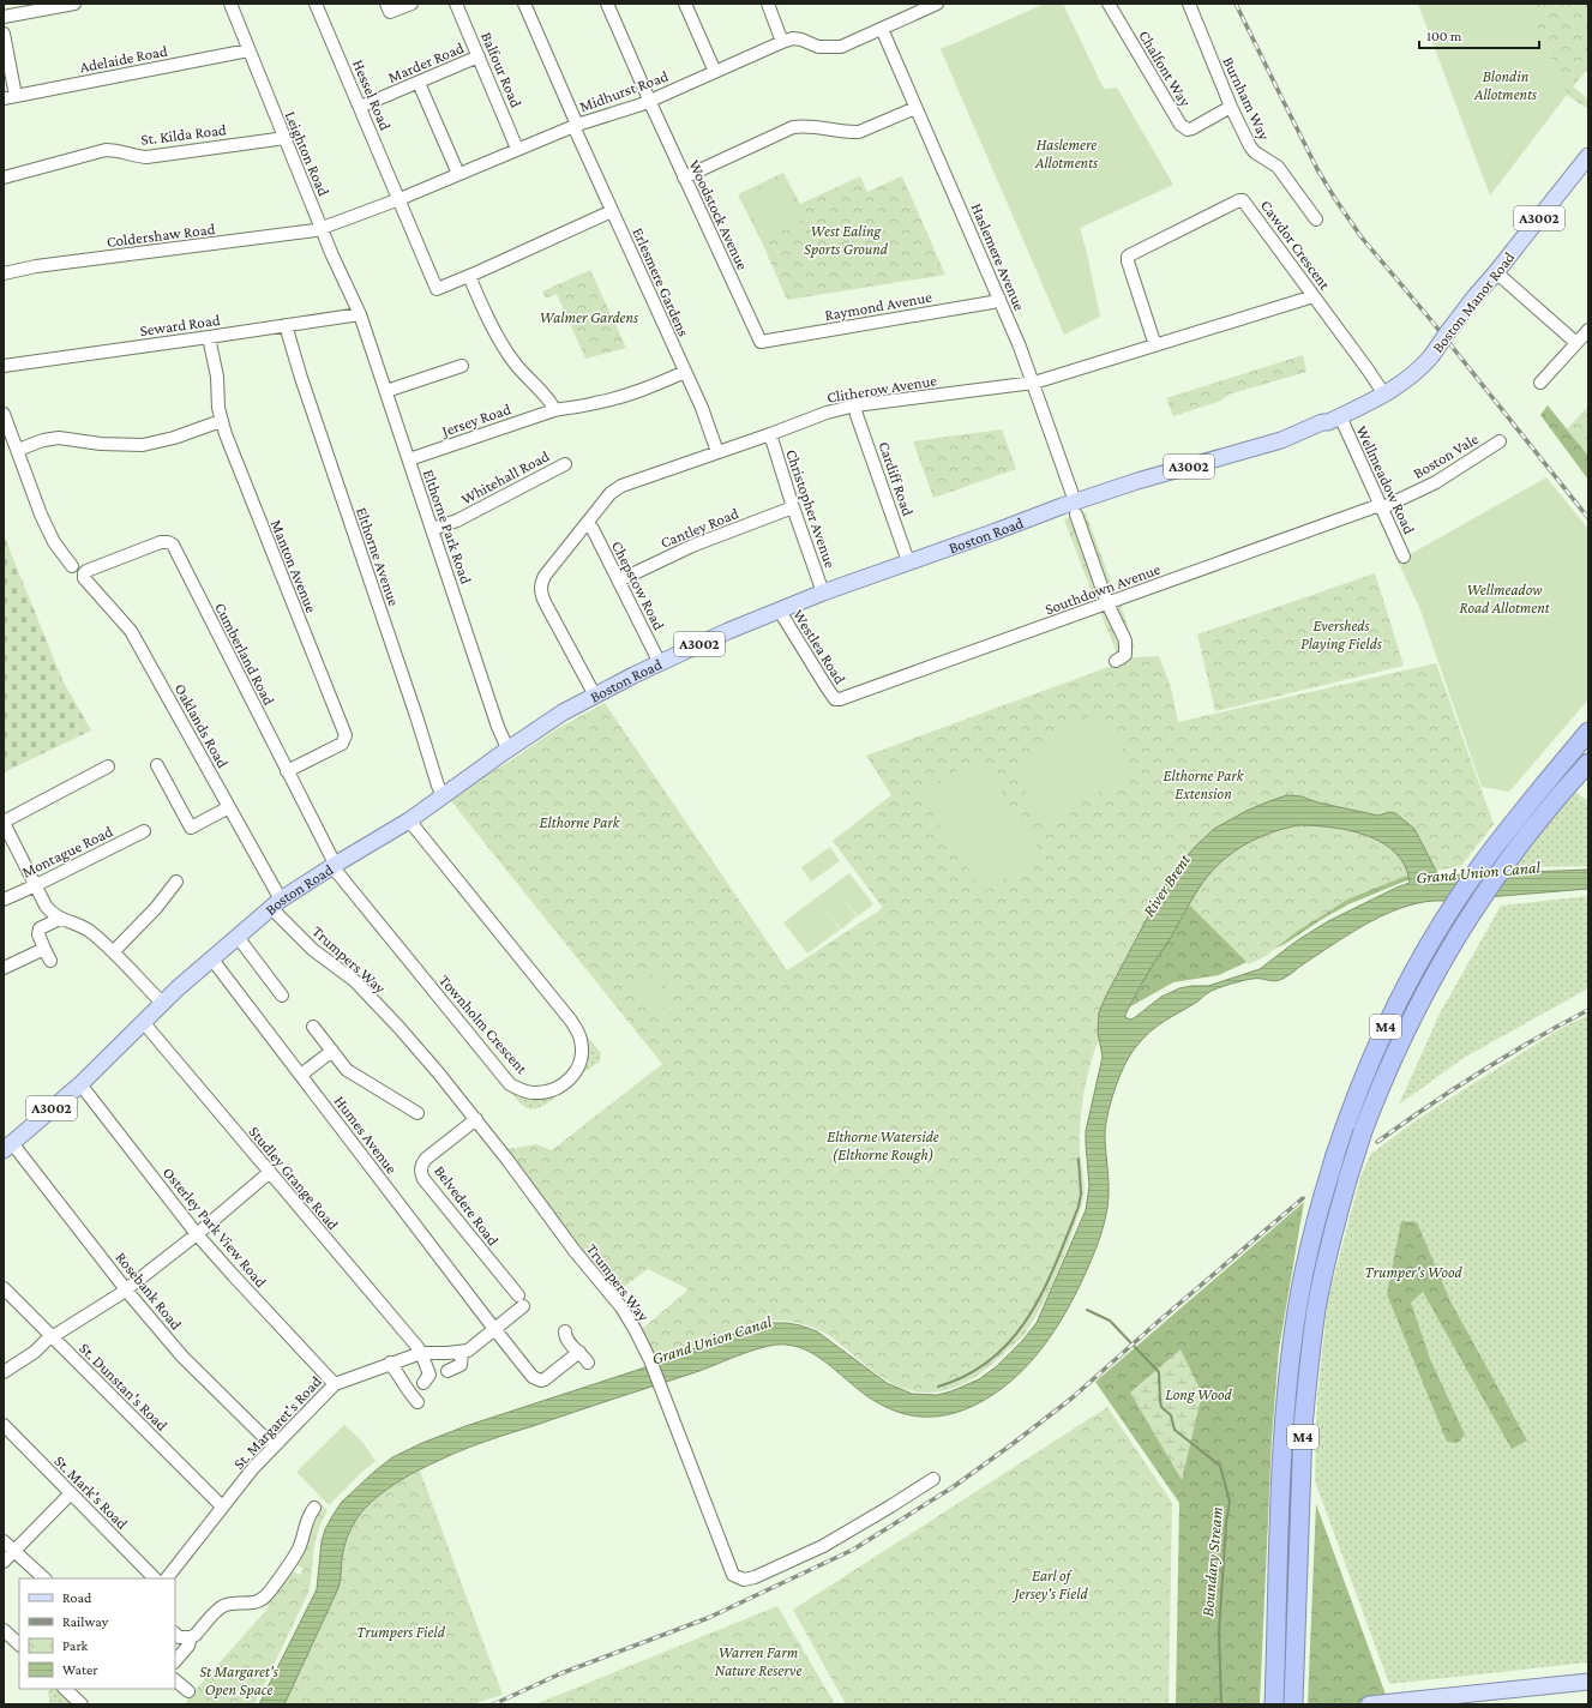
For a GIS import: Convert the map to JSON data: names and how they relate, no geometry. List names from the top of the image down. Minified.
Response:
{"streets":{"highway":["M4"],"main road":["A3002","Boston Manor Road","Boston Road"],"street":["Adelaide Road","Marder Road","Chalfont Way","Balfour Road","Midhurst Road","Hessel Road","Burnham Way","St. Kilda Road","Leighton Road","Woodstock Avenue","Coldershaw Road","Cawdor Crescent","Haslemere Avenue","Erlesmere Gardens","Raymond Avenue","Seward Road","Clitherow Avenue","Jersey Road","Boston Vale","Whitehall Road","Cardiff Road","Wellmeadow Road","Christopher Avenue","Elthorne Park Road","Cantley Road","Elthorne Avenue","Manton Avenue","Chepstow Road","Southdown Avenue","Westlea Road","Cumberland Road","Oaklands Road","Montague Road","Trumpers Way","Townholm Crescent","Humes Avenue","Studley Grange Road","Belvedere Road","Osterley Park View Road","Rosebank Road","St. Dunstan's Road","St. Margaret's Road","St. Mark's Road"]},"crossings":[["Adelaide Road","Leighton Road"],["Marder Road","Balfour Road"],["Marder Road","Hessel Road"],["Chalfont Way","Burnham Way"],["Balfour Road","Midhurst Road"],["Midhurst Road","Hessel Road"],["Midhurst Road","Leighton Road"],["Midhurst Road","Woodstock Avenue"],["Midhurst Road","Coldershaw Road"],["Midhurst Road","Haslemere Avenue"],["Midhurst Road","Erlesmere Gardens"],["St. Kilda Road","Leighton Road"],["Leighton Road","Coldershaw Road"],["Leighton Road","Seward Road"],["Leighton Road","Elthorne Park Road"],["Woodstock Avenue","Raymond Avenue"],["Cawdor Crescent","Boston Manor Road"],["Cawdor Crescent","Clitherow Avenue"],["Cawdor Crescent","Boston Road"],["Haslemere Avenue","Raymond Avenue"],["Haslemere Avenue","Clitherow Avenue"],["Haslemere Avenue","Boston Road"],["Haslemere Avenue","Southdown Avenue"],["Erlesmere Gardens","Clitherow Avenue"],["Erlesmere Gardens","Jersey Road"],["Boston Manor Road","Boston Road"],["Seward Road","Elthorne Park Road"],["Seward Road","Elthorne Avenue"],["Seward Road","Manton Avenue"],["Clitherow Avenue","Cardiff Road"],["Clitherow Avenue","Christopher Avenue"],["Clitherow Avenue","Boston Road"],["Clitherow Avenue","Chepstow Road"],["Jersey Road","Elthorne Park Road"],["Boston Vale","Wellmeadow Road"],["Boston Vale","Southdown Avenue"],["Whitehall Road","Elthorne Park Road"],["Cardiff Road","Boston Road"],["Wellmeadow Road","Boston Road"],["Wellmeadow Road","Southdown Avenue"],["Christopher Avenue","Cantley Road"],["Christopher Avenue","Boston Road"],["Elthorne Park Road","Boston Road"],["Cantley Road","Chepstow Road"],["Boston Road","Elthorne Avenue"],["Boston Road","Chepstow Road"],["Boston Road","Westlea Road"],["Boston Road","Cumberland Road"],["Boston Road","Oaklands Road"],["Boston Road","Trumpers Way"],["Boston Road","Townholm Crescent"],["Boston Road","Humes Avenue"],["Boston Road","Studley Grange Road"],["Boston Road","Osterley Park View Road"],["Boston Road","Rosebank Road"],["Manton Avenue","Cumberland Road"],["Southdown Avenue","Westlea Road"],["Cumberland Road","Oaklands Road"],["Cumberland Road","Townholm Crescent"],["Oaklands Road","Trumpers Way"],["Trumpers Way","Belvedere Road"],["Humes Avenue","St. Margaret's Road"],["Studley Grange Road","St. Margaret's Road"],["Belvedere Road","St. Margaret's Road"],["Osterley Park View Road","St. Margaret's Road"],["Rosebank Road","St. Margaret's Road"],["St. Dunstan's Road","St. Margaret's Road"]],"water":["Grand Union Canal","River Brent","Boundary Stream"],"parks":["Blondin Allotments","Haslemere Allotments","West Ealing Sports Ground","Walmer Gardens","Wellmeadow Road Allotment","Eversheds Playing Fields","Elthorne Park Extension","Elthorne Park","Elthorne Waterside (Elthorne Rough)","Trumper's Wood","Long Wood","Earl of Jersey's Field","Trumpers Field","Warren Farm Nature Reserve","St Margaret's Open Space"],"legend":["Road","Railway","Park","Water"],"scale_bar":"100 m"}
